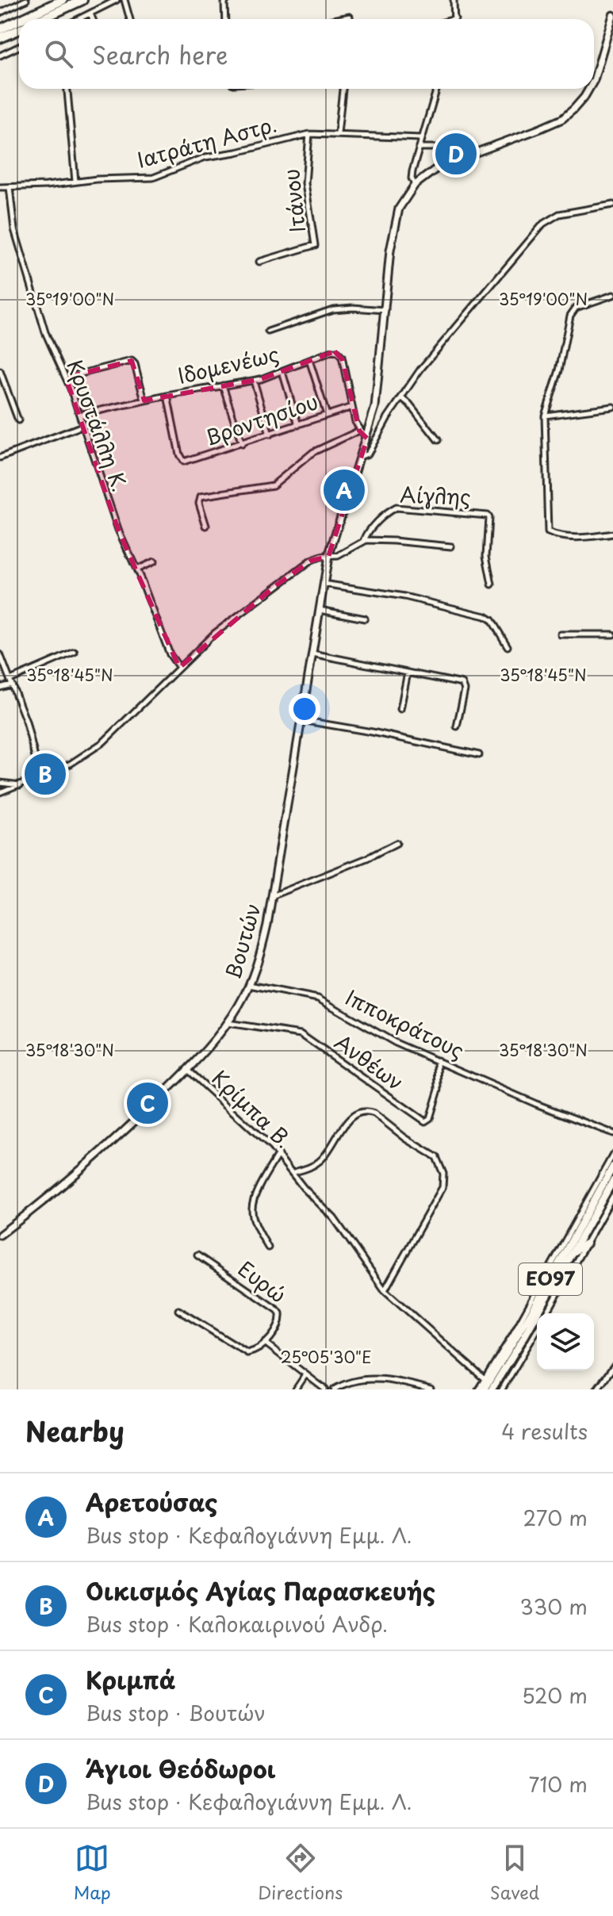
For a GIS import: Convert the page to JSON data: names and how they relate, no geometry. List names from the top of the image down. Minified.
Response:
{"streets":{"main road":["Βουτών","ΕΟ97"],"street":["Ιατράτη Αστρ.","Ιτάνου","Ιδομενέως","Βροντησίου","Κρυστάλλη Κ.","Αίγλης","Ιπποκράτους","Ανθέων","Κρίμπα Β.","Ευρώ"]},"crossings":[["Ιατράτη Αστρ.","Ιτάνου"],["Ιατράτη Αστρ.","Κρυστάλλη Κ."],["Ιδομενέως","Βροντησίου"],["Ιδομενέως","Κρυστάλλη Κ."],["Ιδομενέως","Βουτών"],["Βουτών","Ιπποκράτους"],["Βουτών","Ανθέων"],["Βουτών","Κρίμπα Β."],["Ιπποκράτους","Ανθέων"]],"page":{"search":"Search here","pins":["D","A","B","C"],"heading":["Nearby","4 results"],"list":[{"mark":"A","name":"Αρετούσας","note":"Bus stop · Κεφαλογιάννη Εμμ. Λ.","value":"270 m"},{"mark":"B","name":"Οικισμός Αγίας Παρασκευής","note":"Bus stop · Καλοκαιρινού Ανδρ.","value":"330 m"},{"mark":"C","name":"Κριμπά","note":"Bus stop · Βουτών","value":"520 m"},{"mark":"D","name":"Άγιοι Θεόδωροι","note":"Bus stop · Κεφαλογιάννη Εμμ. Λ.","value":"710 m"}],"nav":["Map","Directions","Saved"]},"coordinates":["35°19'00\"N","35°18'45\"N","35°18'30\"N","25°05'30\"E"]}
